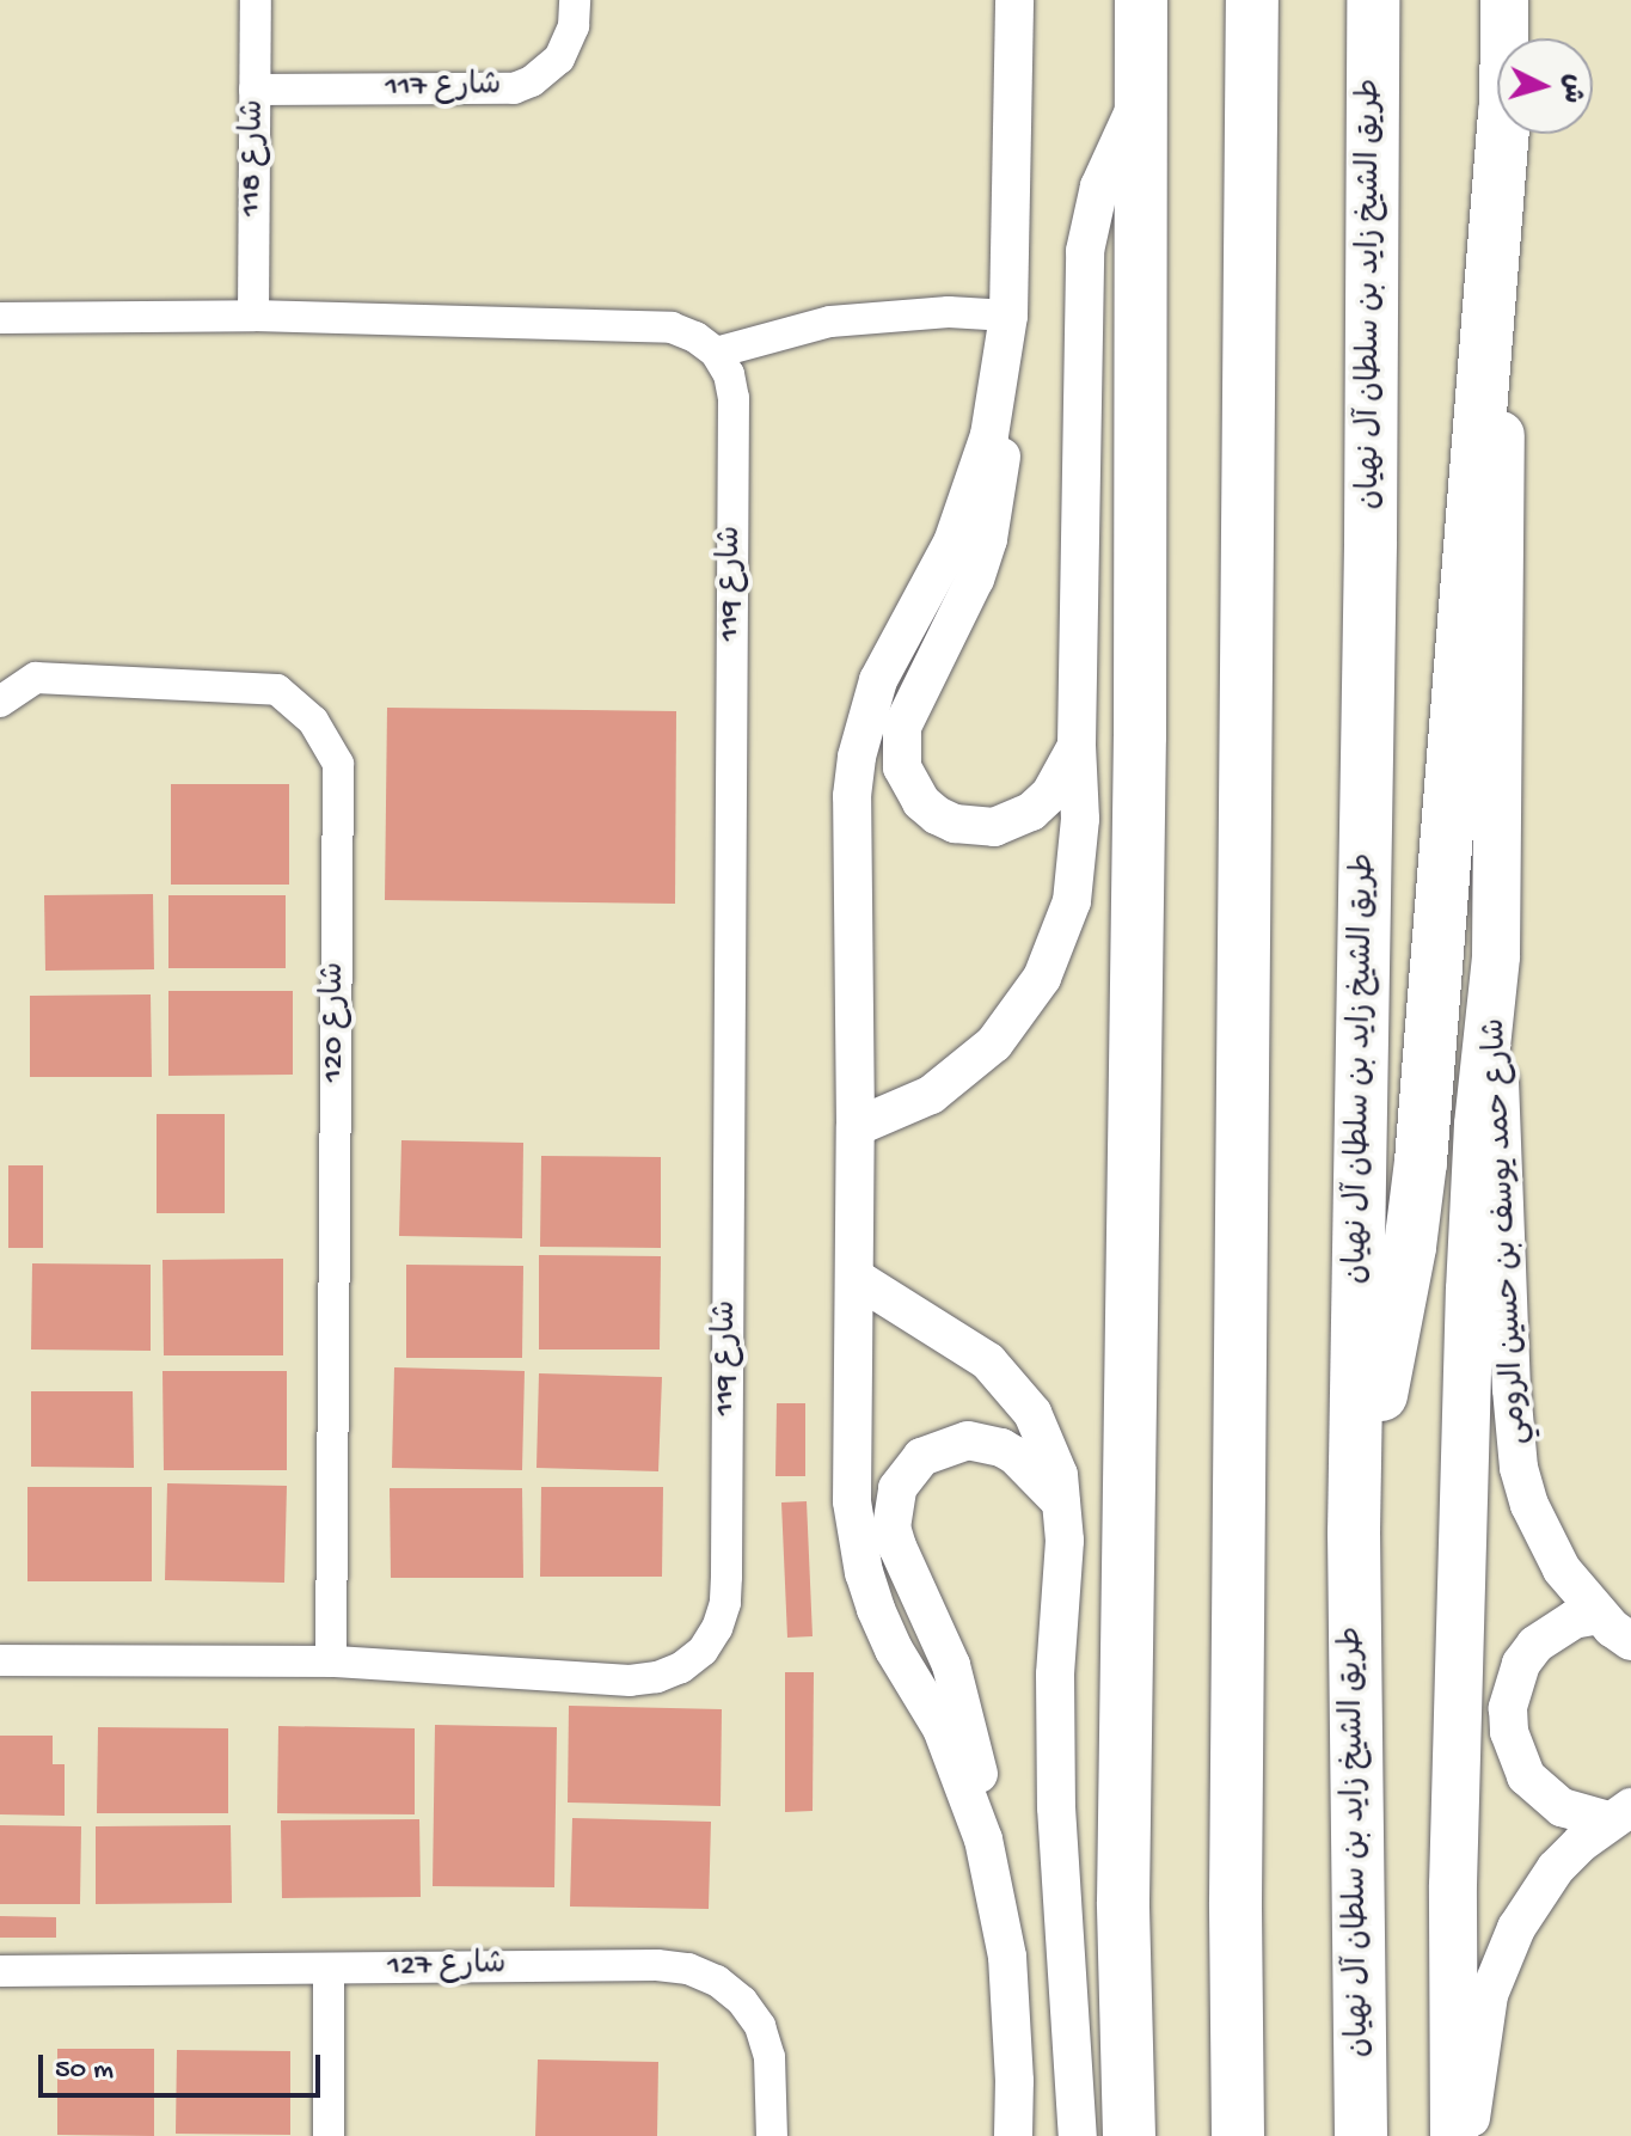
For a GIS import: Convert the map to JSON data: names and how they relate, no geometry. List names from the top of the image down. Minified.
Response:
{"streets":{"highway":["طريق الشيخ زايد بن سلطان آل نهيان"],"street":["شارع 117","شارع 118","شارع 119","شارع 120","شارع حمد يوسف بن حسين الرومي","شارع 127"]},"crossings":[["شارع 117","شارع 118"],["شارع 119","شارع 120"]],"scale_bar":"50 m","north":"right"}
